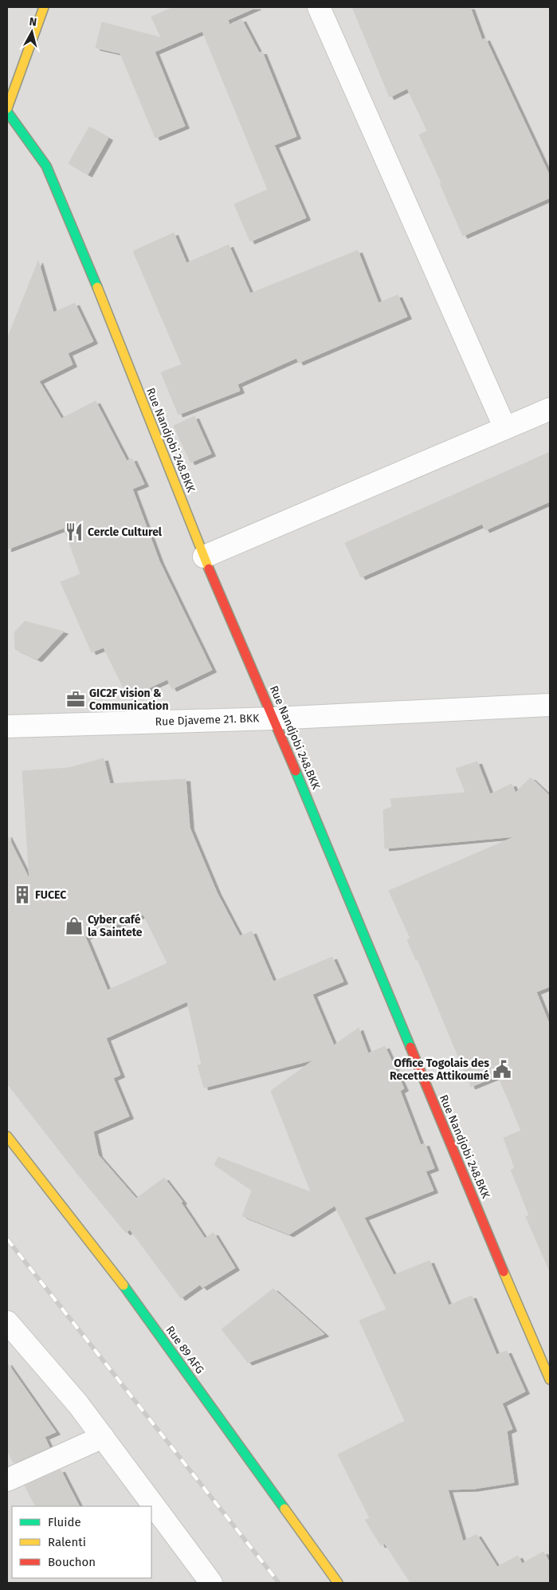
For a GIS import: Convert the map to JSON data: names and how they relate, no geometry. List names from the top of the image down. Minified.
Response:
{"streets":{"street":["Rue Nandjobi 248.BKK","Rue Djaveme 21. BKK","Rue 89 AFG"]},"crossings":[["Rue Nandjobi 248.BKK","Rue Djaveme 21. BKK"]],"places":{"restaurant":["Cercle Culturel"],"office":["GIC2F vision & Communication"],"building":["FUCEC"],"shop":["Cyber café la Saintete"],"public building":["Office Togolais des Recettes Attikoumé"]},"legend":["Fluide","Ralenti","Bouchon"],"north":"top"}
